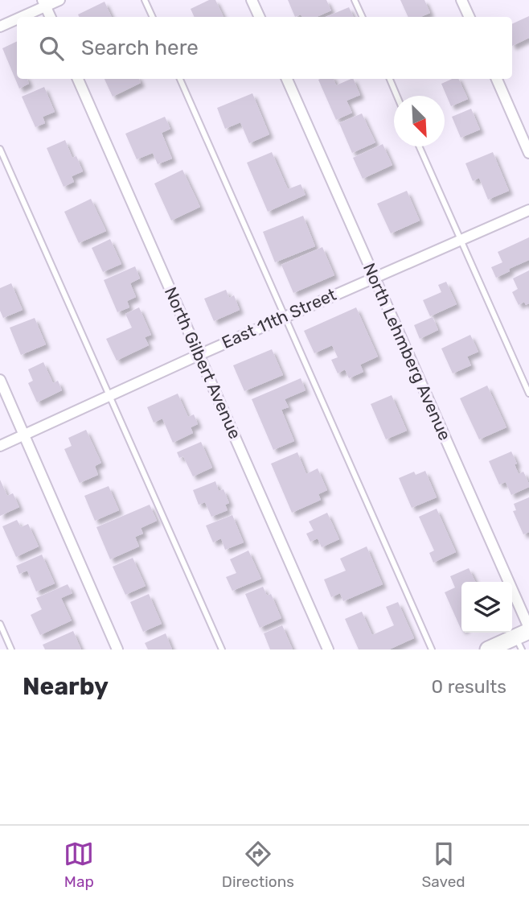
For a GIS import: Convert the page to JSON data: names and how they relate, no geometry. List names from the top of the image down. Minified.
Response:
{"streets":{"street":["East 11th Street","North Lehmberg Avenue","North Gilbert Avenue"]},"crossings":[["East 11th Street","North Lehmberg Avenue"],["East 11th Street","North Gilbert Avenue"]],"north":"bottom right","page":{"search":"Search here","heading":["Nearby","0 results"],"nav":["Map","Directions","Saved"]}}
